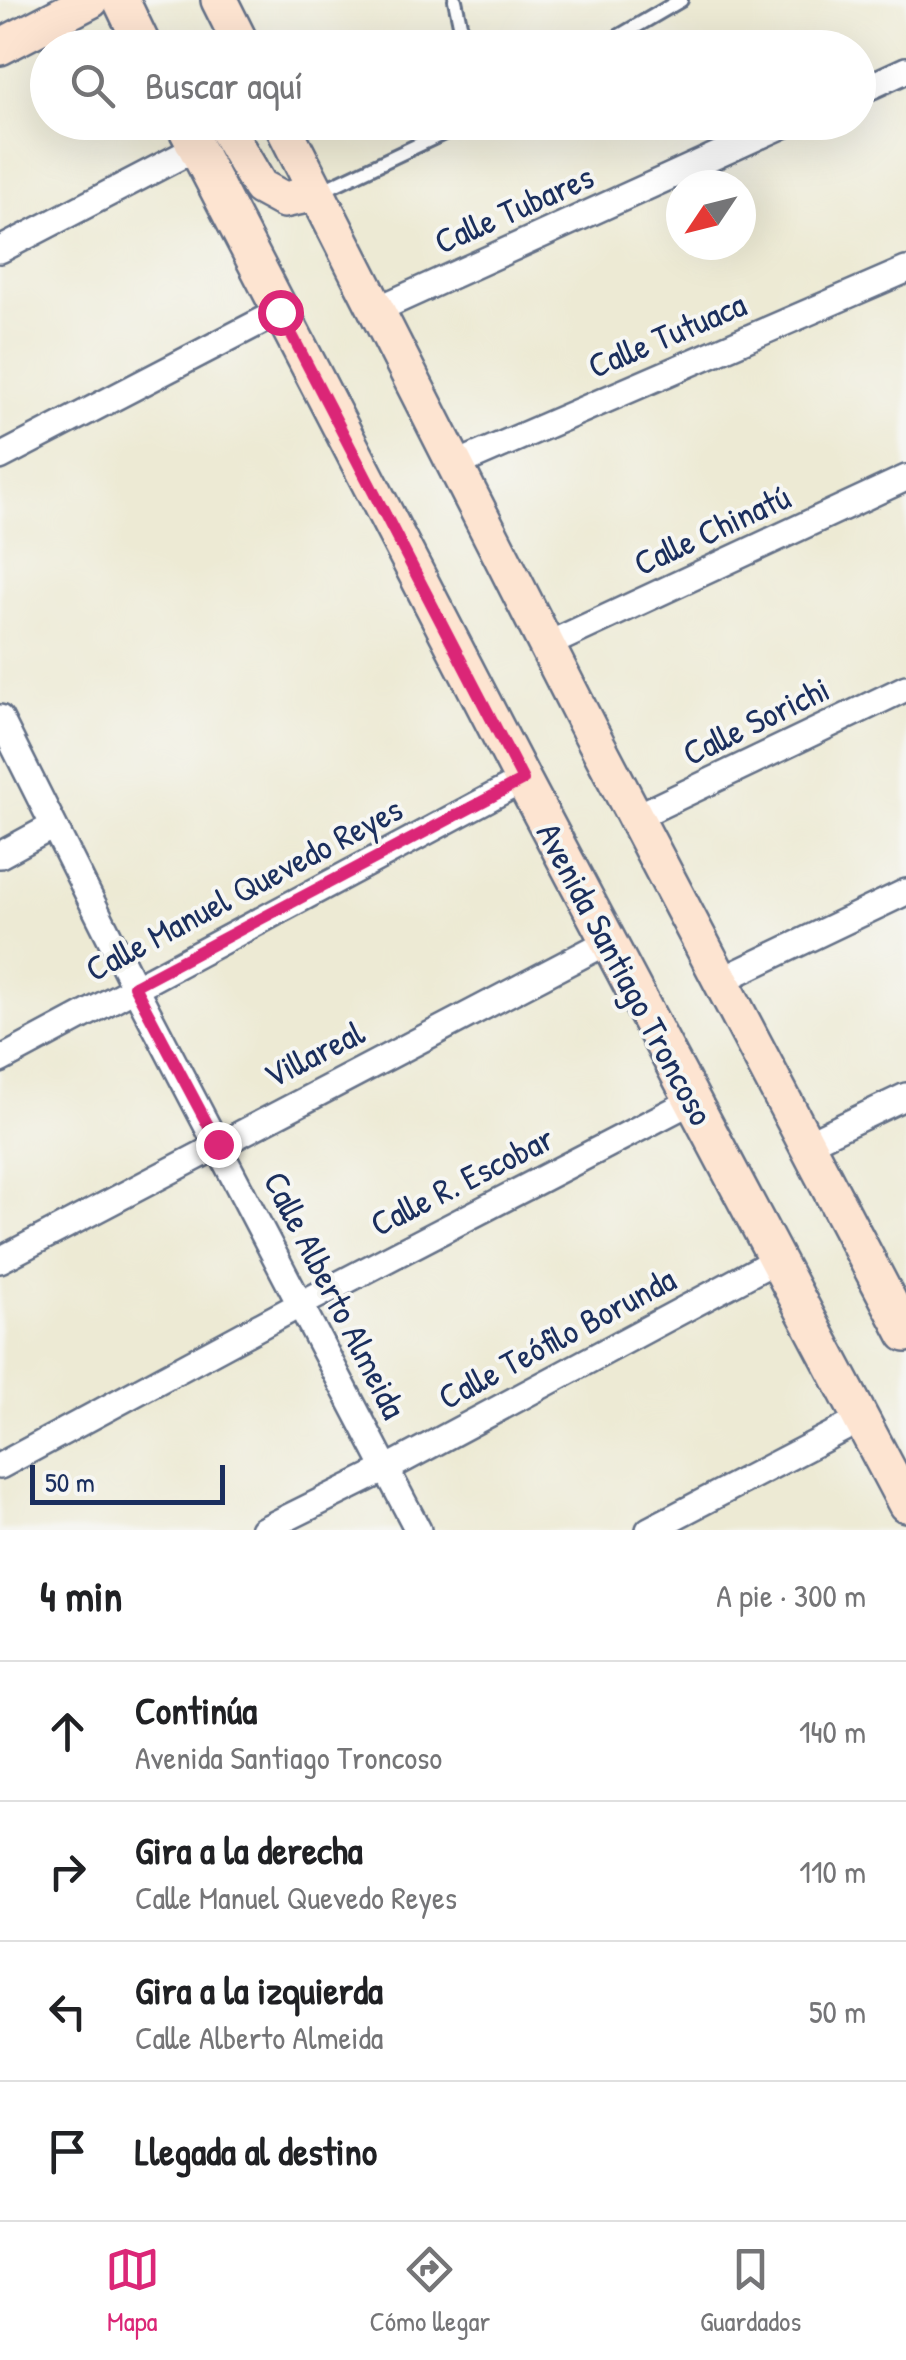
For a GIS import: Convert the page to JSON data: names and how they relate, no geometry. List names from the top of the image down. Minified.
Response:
{"streets":{"main road":["Avenida Santiago Troncoso"],"street":["Calle Tubares","Calle Tutuaca","Calle Chinatú","Calle Sorichi","Calle Manuel Quevedo Reyes","Villareal","Calle R. Escobar","Calle Alberto Almeida","Calle Teófilo Borunda"]},"crossings":[["Calle Manuel Quevedo Reyes","Avenida Santiago Troncoso"],["Calle Manuel Quevedo Reyes","Calle Alberto Almeida"],["Avenida Santiago Troncoso","Villareal"],["Avenida Santiago Troncoso","Calle R. Escobar"],["Avenida Santiago Troncoso","Calle Teófilo Borunda"],["Villareal","Calle Alberto Almeida"],["Calle R. Escobar","Calle Alberto Almeida"],["Calle Alberto Almeida","Calle Teófilo Borunda"]],"scale_bar":"50 m","north":"bottom left","page":{"search":"Buscar aquí","scale":"50 m","heading":["4 min","A pie · 300 m"],"list":[["Continúa","Avenida Santiago Troncoso","140 m"],["Gira a la derecha","Calle Manuel Quevedo Reyes","110 m"],["Gira a la izquierda","Calle Alberto Almeida","50 m"],"Llegada al destino"],"nav":["Mapa","Cómo llegar","Guardados"]}}
